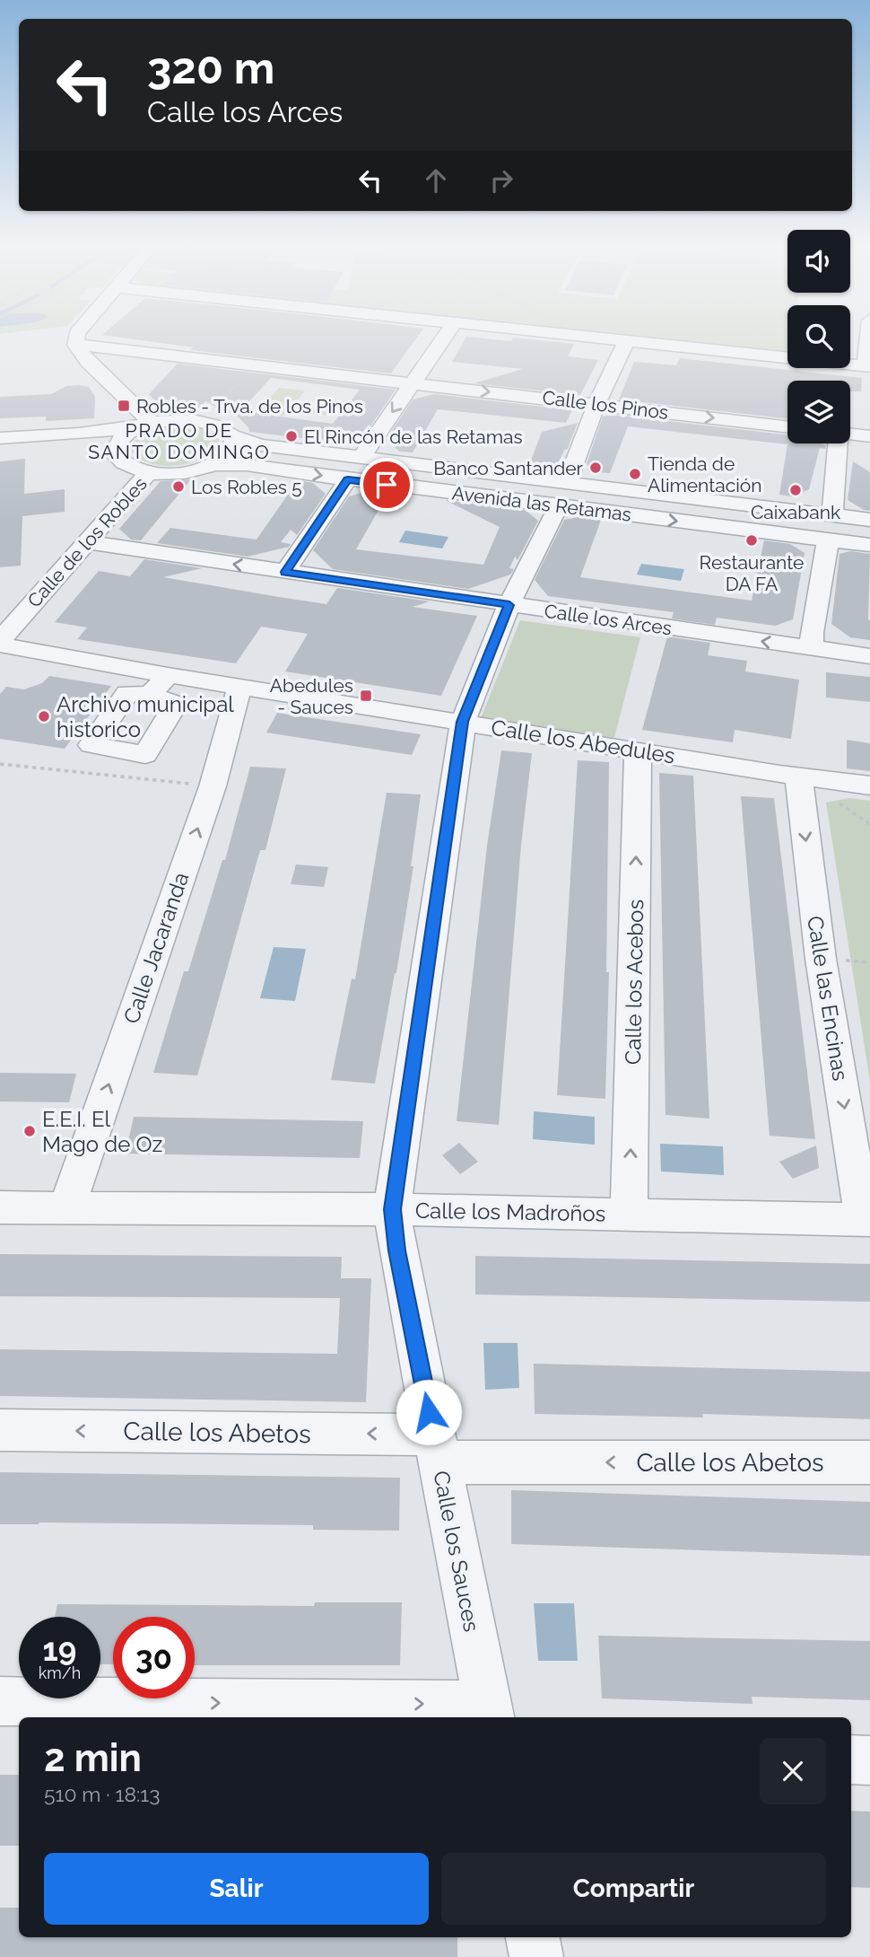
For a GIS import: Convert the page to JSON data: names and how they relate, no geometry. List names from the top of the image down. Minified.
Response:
{"streets":{"street":["Calle los Pinos","Avenida las Retamas","Calle de los Robles","Calle los Arces","Calle los Abedules","Calle Jacaranda","Calle los Acebos","Calle las Encinas","Calle los Madroños","Calle los Abetos","Calle los Sauces"]},"crossings":[["Avenida las Retamas","Calle de los Robles"],["Avenida las Retamas","Calle los Sauces"],["Calle de los Robles","Calle los Arces"],["Calle de los Robles","Calle los Abedules"],["Calle los Arces","Calle los Sauces"],["Calle los Abedules","Calle Jacaranda"],["Calle los Abedules","Calle los Acebos"],["Calle los Abedules","Calle las Encinas"],["Calle los Abedules","Calle los Sauces"],["Calle Jacaranda","Calle los Madroños"],["Calle los Acebos","Calle los Madroños"],["Calle las Encinas","Calle los Madroños"],["Calle los Madroños","Calle los Sauces"],["Calle los Abetos","Calle los Sauces"]],"one_way":["Calle Jacaranda","Calle los Acebos","Calle las Encinas"],"districts":["PRADO DE SANTO DOMINGO"],"places":{"transit":["Robles - Trva. de los Pinos","Abedules - Sauces"],"other":["El Rincón de las Retamas","Banco Santander","Tienda de Alimentación","Los Robles 5","Caixabank","Restaurante DA FA","Archivo municipal historico","E.E.I. El Mago de Oz"]},"page":{"turn":["320 m","Calle los Arces"],"speed":"19 km/h","limit":"30","heading":["2 min","510 m · 18:13"],"buttons":["Salir","Compartir"]}}
